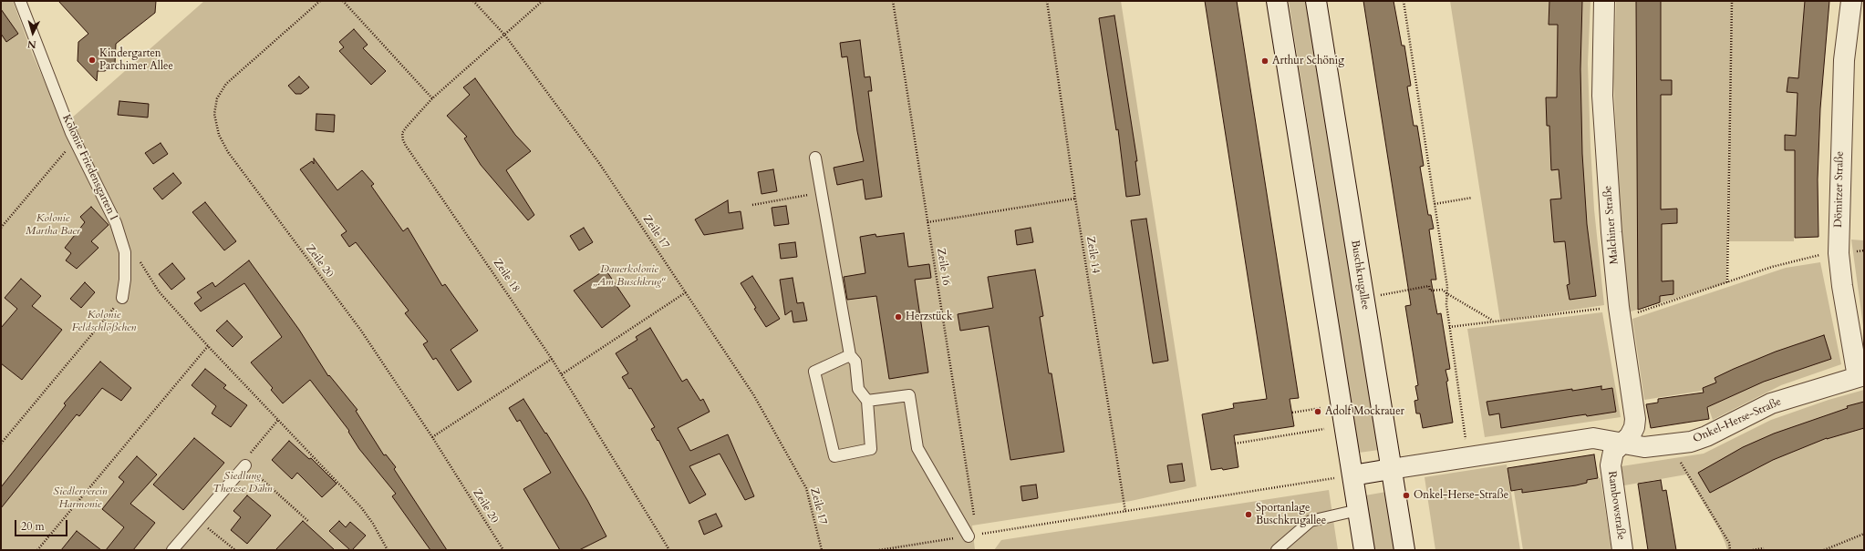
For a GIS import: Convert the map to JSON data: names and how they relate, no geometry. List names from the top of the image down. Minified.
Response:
{"streets":{"street":["Dömitzer Straße","Malchiner Straße","Buschkrugallee","Onkel-Herse-Straße","Rambowstraße"],"lane":["Kolonie Friedensgarten I"],"path":["Zeile 17","Zeile 14","Zeile 20","Zeile 16","Zeile 18"]},"crossings":[["Dömitzer Straße","Onkel-Herse-Straße"],["Malchiner Straße","Onkel-Herse-Straße"],["Malchiner Straße","Rambowstraße"],["Zeile 17","Zeile 18"],["Buschkrugallee","Onkel-Herse-Straße"],["Onkel-Herse-Straße","Rambowstraße"]],"parks":["Kolonie Martha Baer","Dauerkolonie „Am Buschkrug“","Kolonie Feldschlößchen","Siedlung Therese Dähn","Siedlerverein Harmonie"],"places":["Kindergarten Parchimer Allee","Arthur Schönig","Herzstück","Adolf Mockrauer","Onkel-Herse-Straße","Sportanlage Buschkrugallee"],"scale_bar":"20 m","north":"bottom"}
